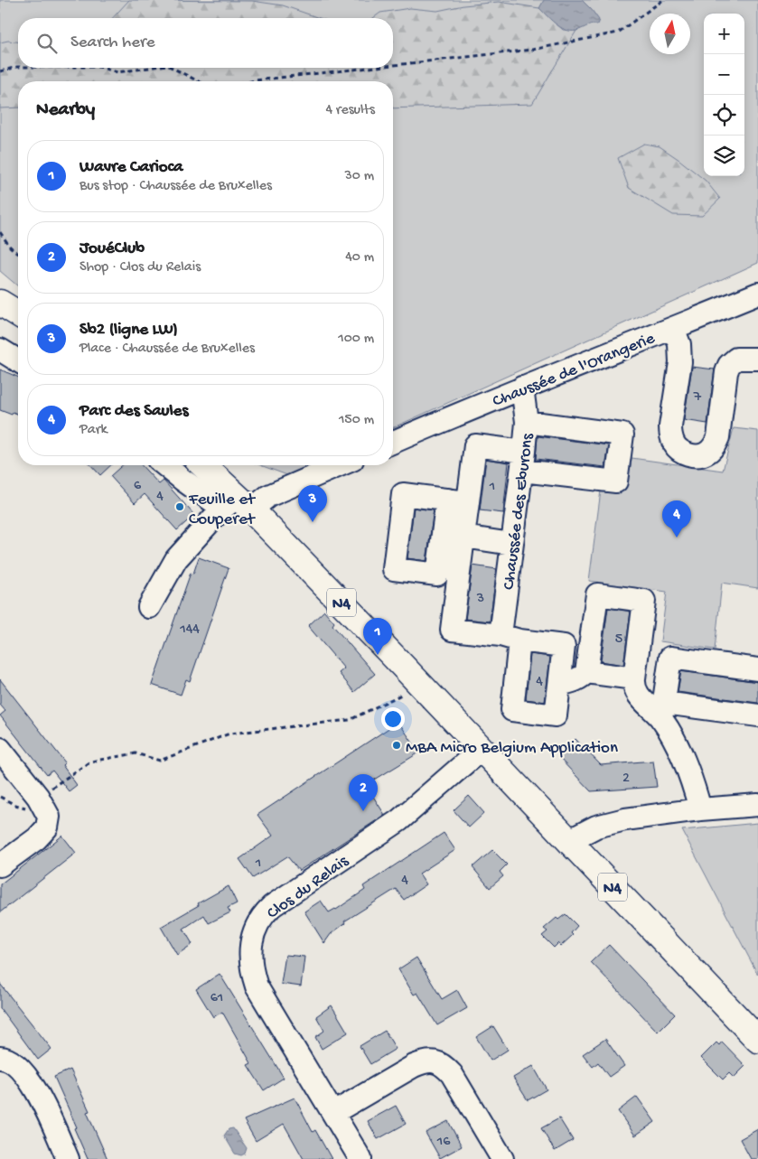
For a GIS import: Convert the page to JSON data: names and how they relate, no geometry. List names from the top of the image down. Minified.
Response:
{"streets":{"main road":["N4"],"street":["Chaussée de l'Orangerie","Chaussée des Eburons","Clos du Relais"]},"crossings":[["Chaussée de l'Orangerie","Chaussée des Eburons"],["N4","Clos du Relais"]],"places":["Feuille et Couperet","MBA Micro Belgium Application"],"house_numbers":["7","6","1","4","3","144","5","4","2","1","4","61","16"],"north":"top","page":{"map_buttons":["+","−"],"search":"Search here","heading":["Nearby","4 results"],"list":[{"mark":"1","name":"Wavre Carioca","note":"Bus stop · Chaussée de Bruxelles","value":"30 m"},{"mark":"2","name":"JouéClub","note":"Shop · Clos du Relais","value":"40 m"},{"mark":"3","name":"Sb2 (ligne LW)","note":"Place · Chaussée de Bruxelles","value":"100 m"},{"mark":"4","name":"Parc des Saules","note":"Park","value":"150 m"}],"pins":["3","4","1","2"]}}
